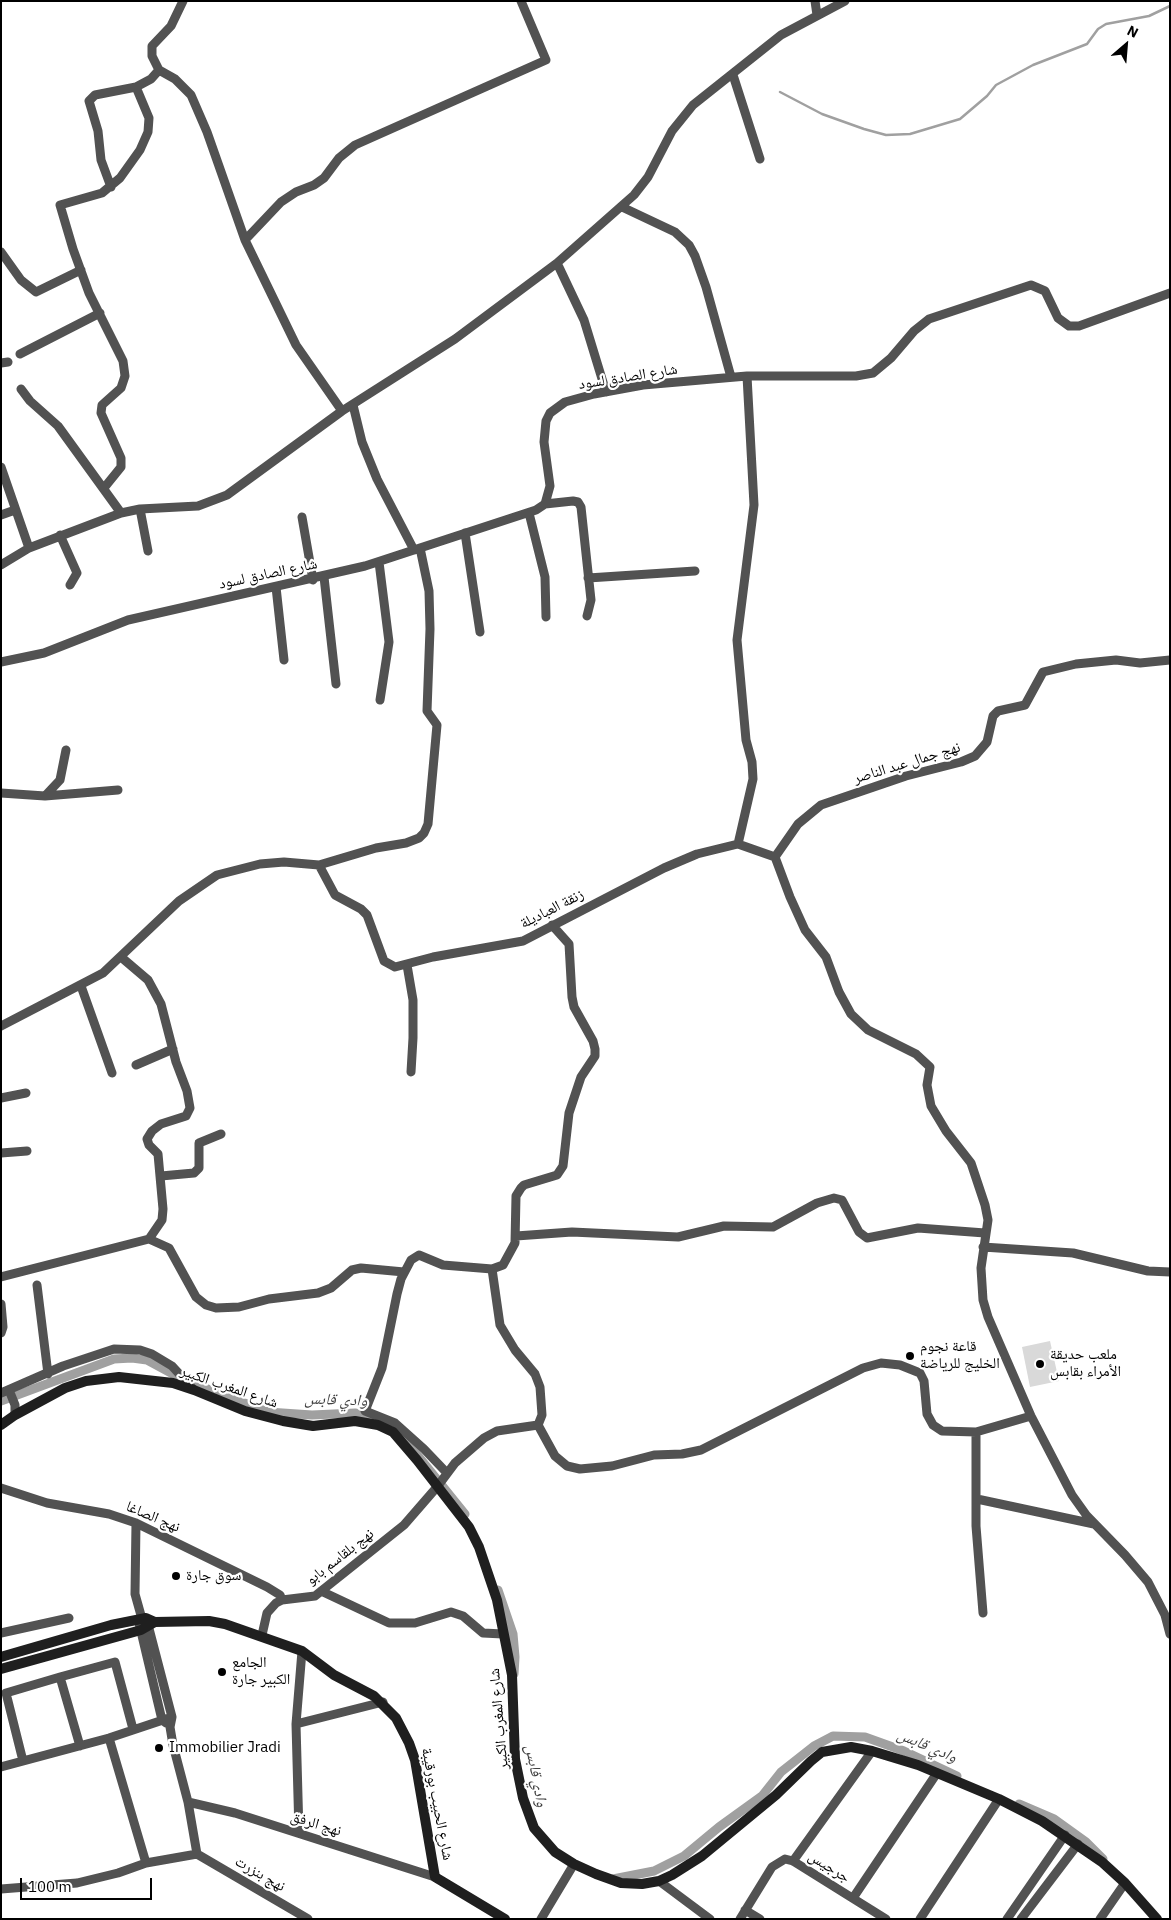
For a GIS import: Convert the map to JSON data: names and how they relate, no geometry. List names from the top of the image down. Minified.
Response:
{"streets":{"street":["شارع الصادق لسود","نهج جمال عبد الناصر","زنقة العباديلة","شارع المغرب الكبير","نهج الصاغا","نهج بلقاسم بابو","شارع الحبيب بورقيبة","نهج الرفق","جرجيس","نهج بنزرت"]},"crossings":[["شارع المغرب الكبير","نهج بلقاسم بابو"],["نهج الصاغا","نهج بلقاسم بابو"],["شارع الحبيب بورقيبة","نهج الرفق"]],"water":["وادي قابس"],"places":["قاعة نجوم الخليج للرياضة","ملعب حديقة الأمراء بقابس","سوق جارة","الجامع الكبير جارة","Immobilier Jradi"],"scale_bar":"100 m","north":"top right"}
